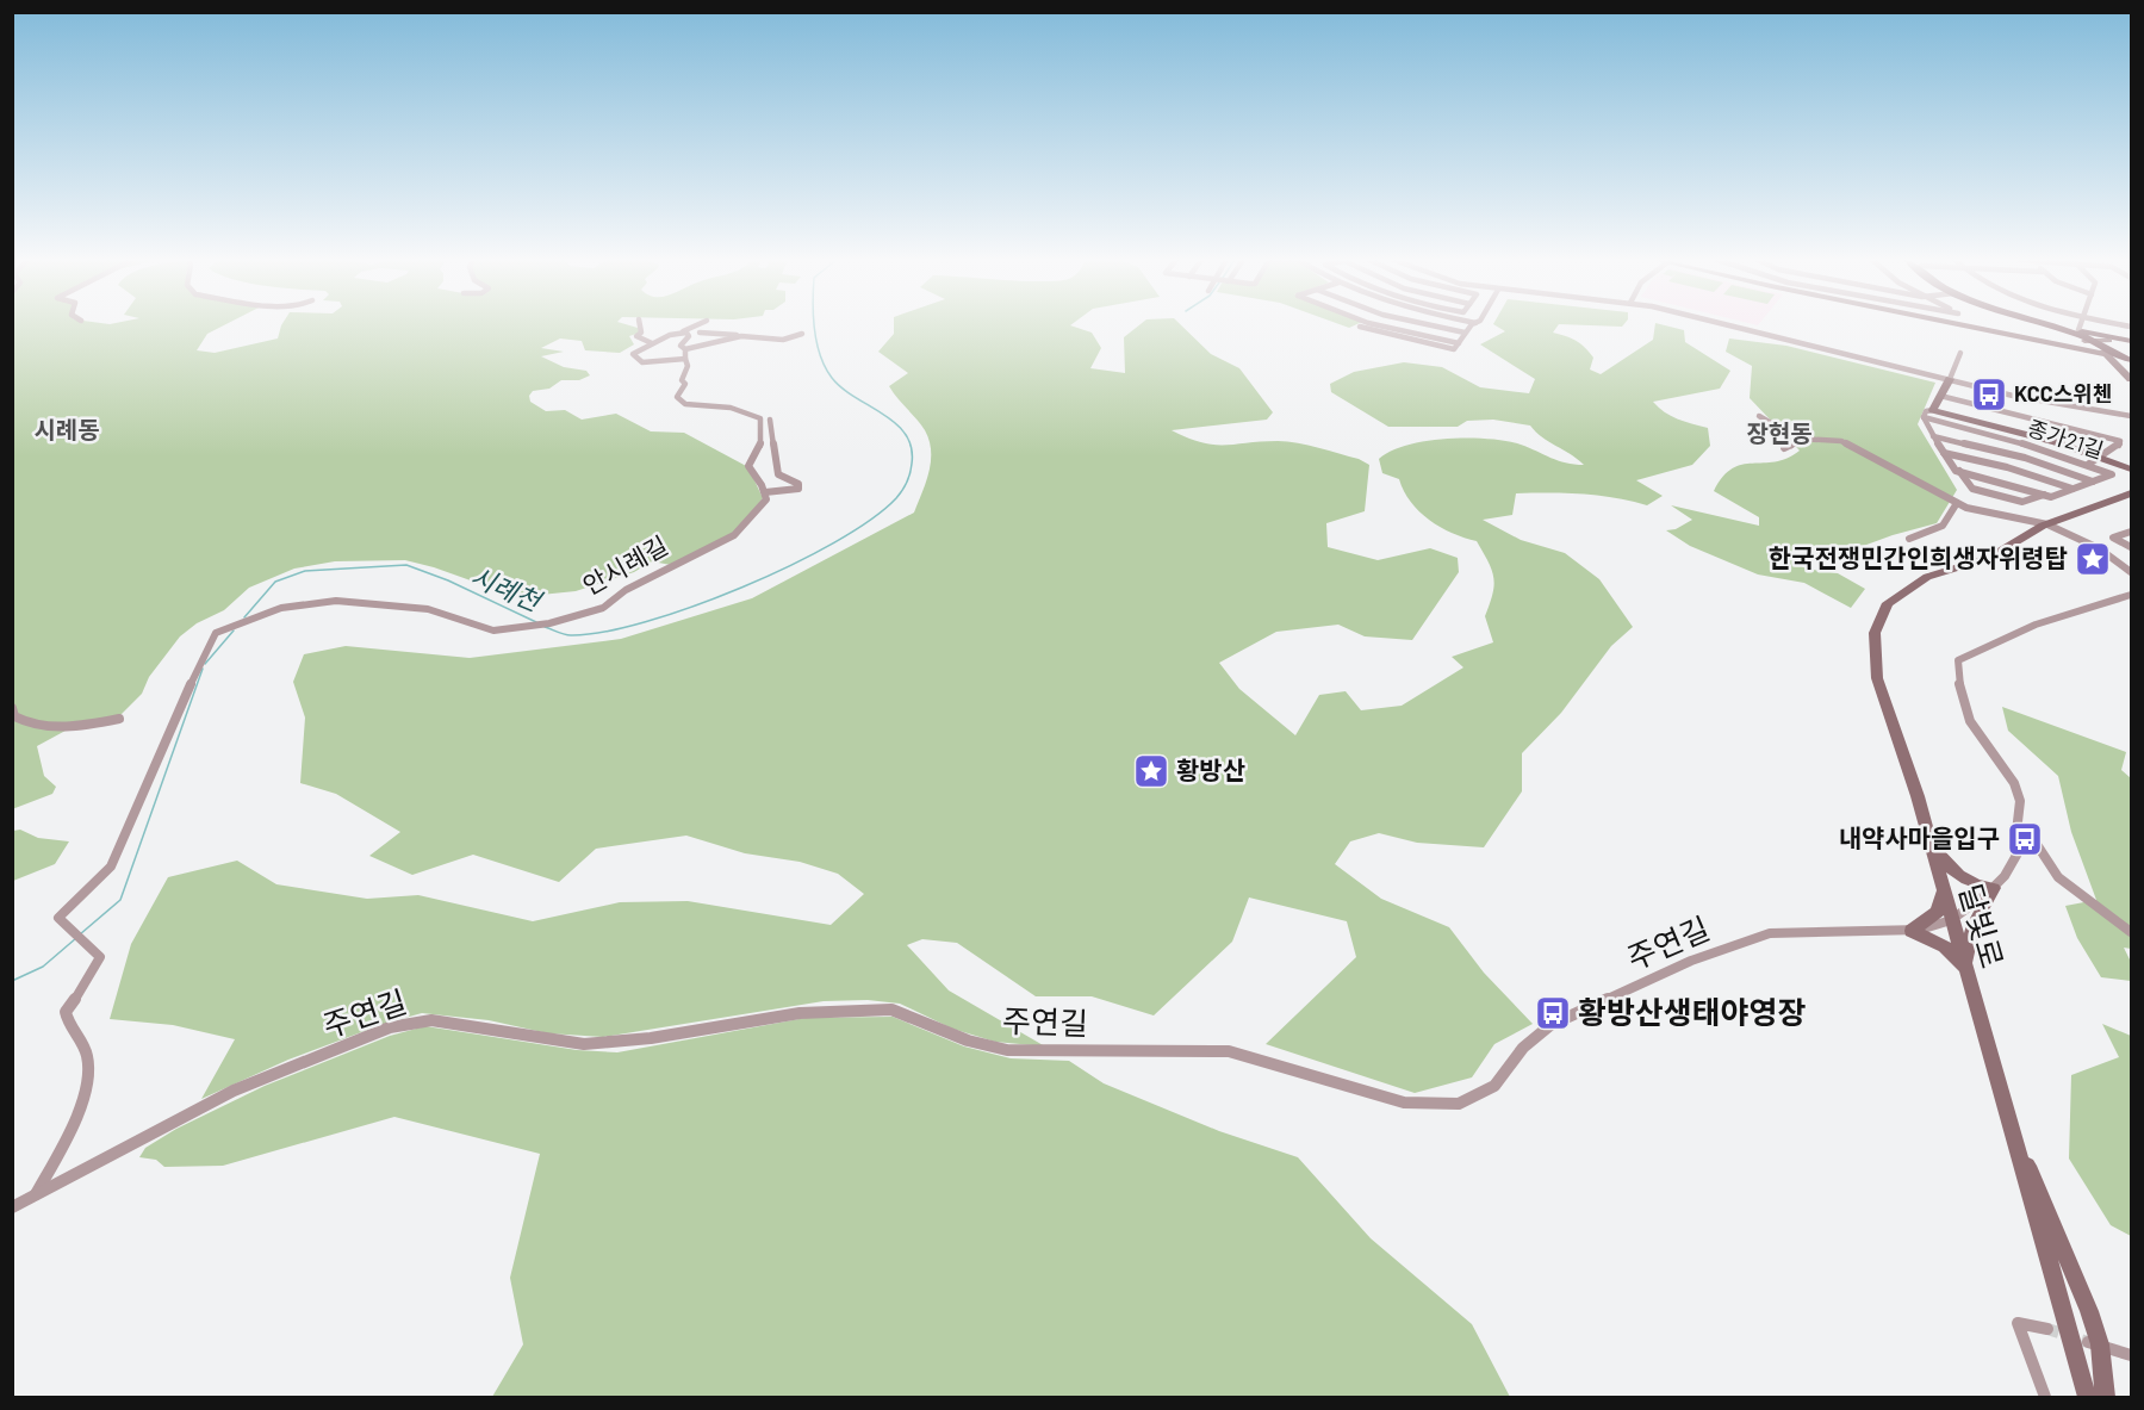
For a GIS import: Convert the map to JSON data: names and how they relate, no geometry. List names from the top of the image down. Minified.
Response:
{"streets":{"main road":["달빛로"],"street":["종가21길","안시례길","주연길"]},"crossings":[["안시례길","주연길"],["달빛로","주연길"]],"districts":["시례동","장현동"],"water":["시례천"],"places":{"bus stop":["KCC스위첸","내약사마을입구","황방산생태야영장"],"place":["한국전쟁민간인희생자위령탑","황방산"]}}
